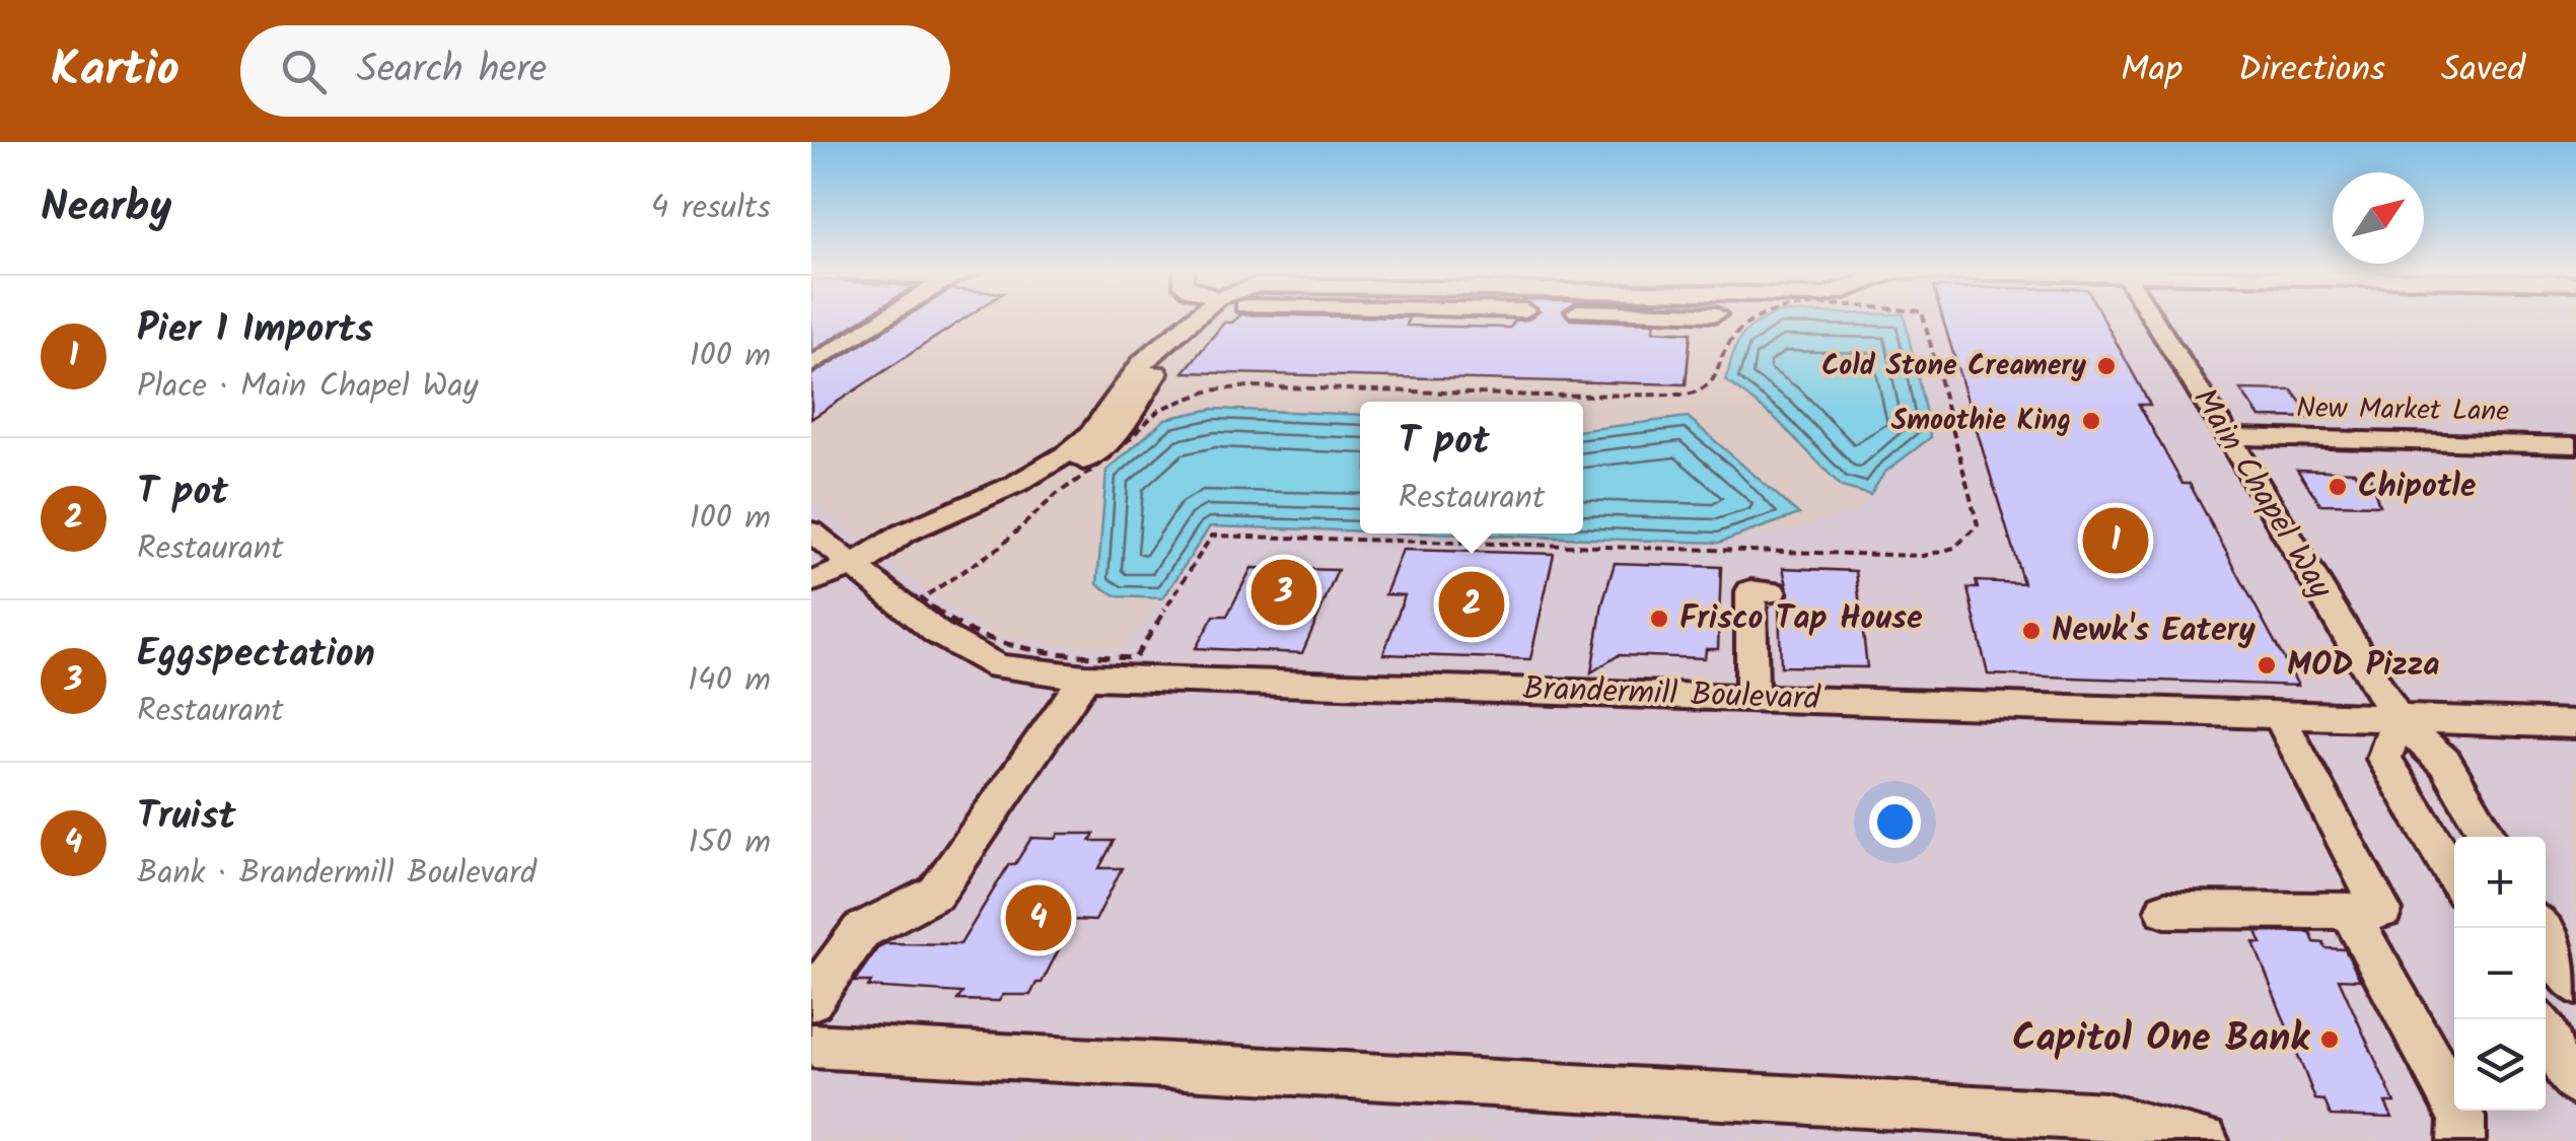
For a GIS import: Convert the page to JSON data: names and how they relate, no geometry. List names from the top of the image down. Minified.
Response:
{"streets":{"street":["New Market Lane","Main Chapel Way","Brandermill Boulevard"]},"crossings":[["New Market Lane","Main Chapel Way"],["Main Chapel Way","Brandermill Boulevard"]],"places":["Cold Stone Creamery","Smoothie King","Chipotle","Frisco Tap House","Newk's Eatery","MOD Pizza","Capitol One Bank"],"north":"top right","page":{"header":"Kartio","search":"Search here","nav":["Map","Directions","Saved"],"heading":["Nearby","4 results"],"list":[{"mark":"1","name":"Pier 1 Imports","note":"Place · Main Chapel Way","value":"100 m"},{"mark":"2","name":"T pot","note":"Restaurant","value":"100 m"},{"mark":"3","name":"Eggspectation","note":"Restaurant","value":"140 m"},{"mark":"4","name":"Truist","note":"Bank · Brandermill Boulevard","value":"150 m"}],"popup":["T pot","Restaurant"],"pins":["1","3","2","4"],"map_buttons":["+","−"]}}
